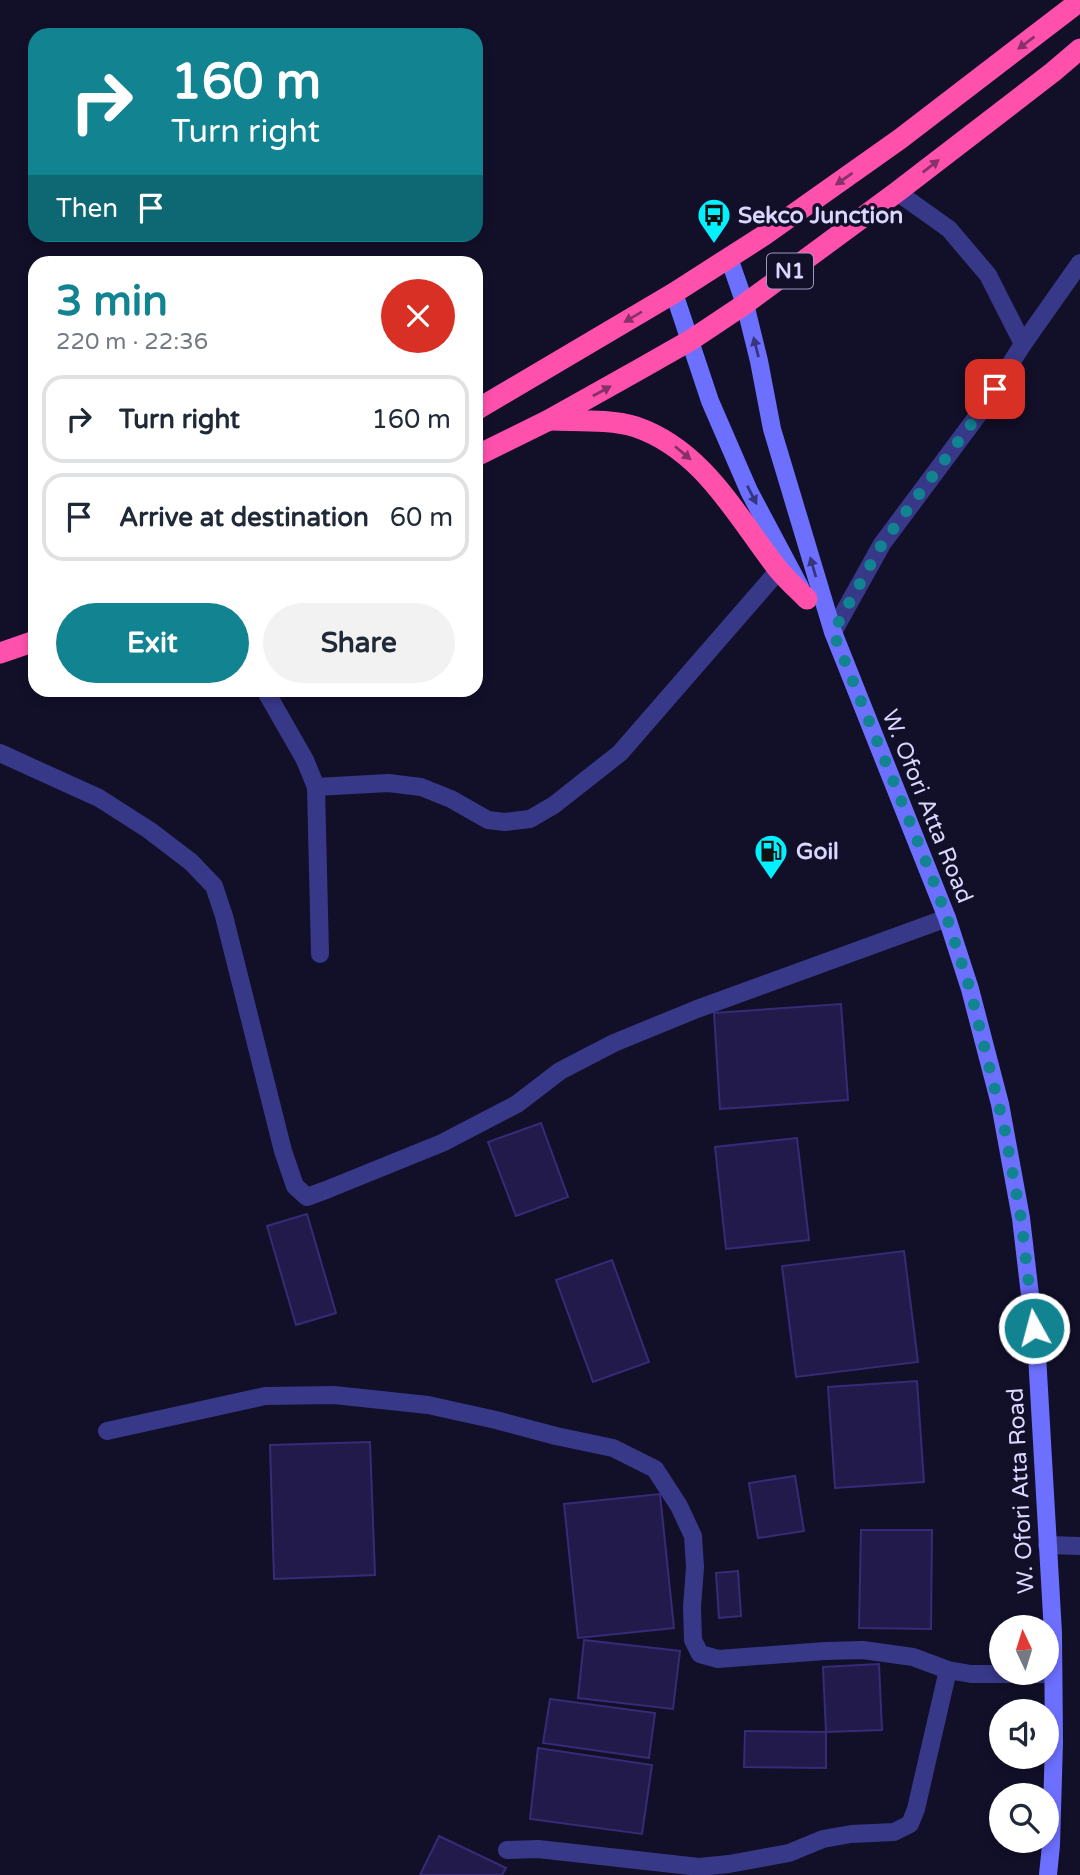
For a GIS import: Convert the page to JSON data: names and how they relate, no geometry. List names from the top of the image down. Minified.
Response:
{"streets":{"highway":["N1"],"main road":["W. Ofori Atta Road"]},"crossings":[["N1","W. Ofori Atta Road"]],"places":{"bus stop":["Sekco Junction"],"fuel station":["Goil"]},"north":"top","page":{"turn":["160 m","Turn right"],"then":"Then","heading":["3 min","220 m · 22:36"],"list":[{"name":"Turn right","value":"160 m"},{"name":"Arrive at destination","value":"60 m"}],"buttons":["Exit","Share"]}}
